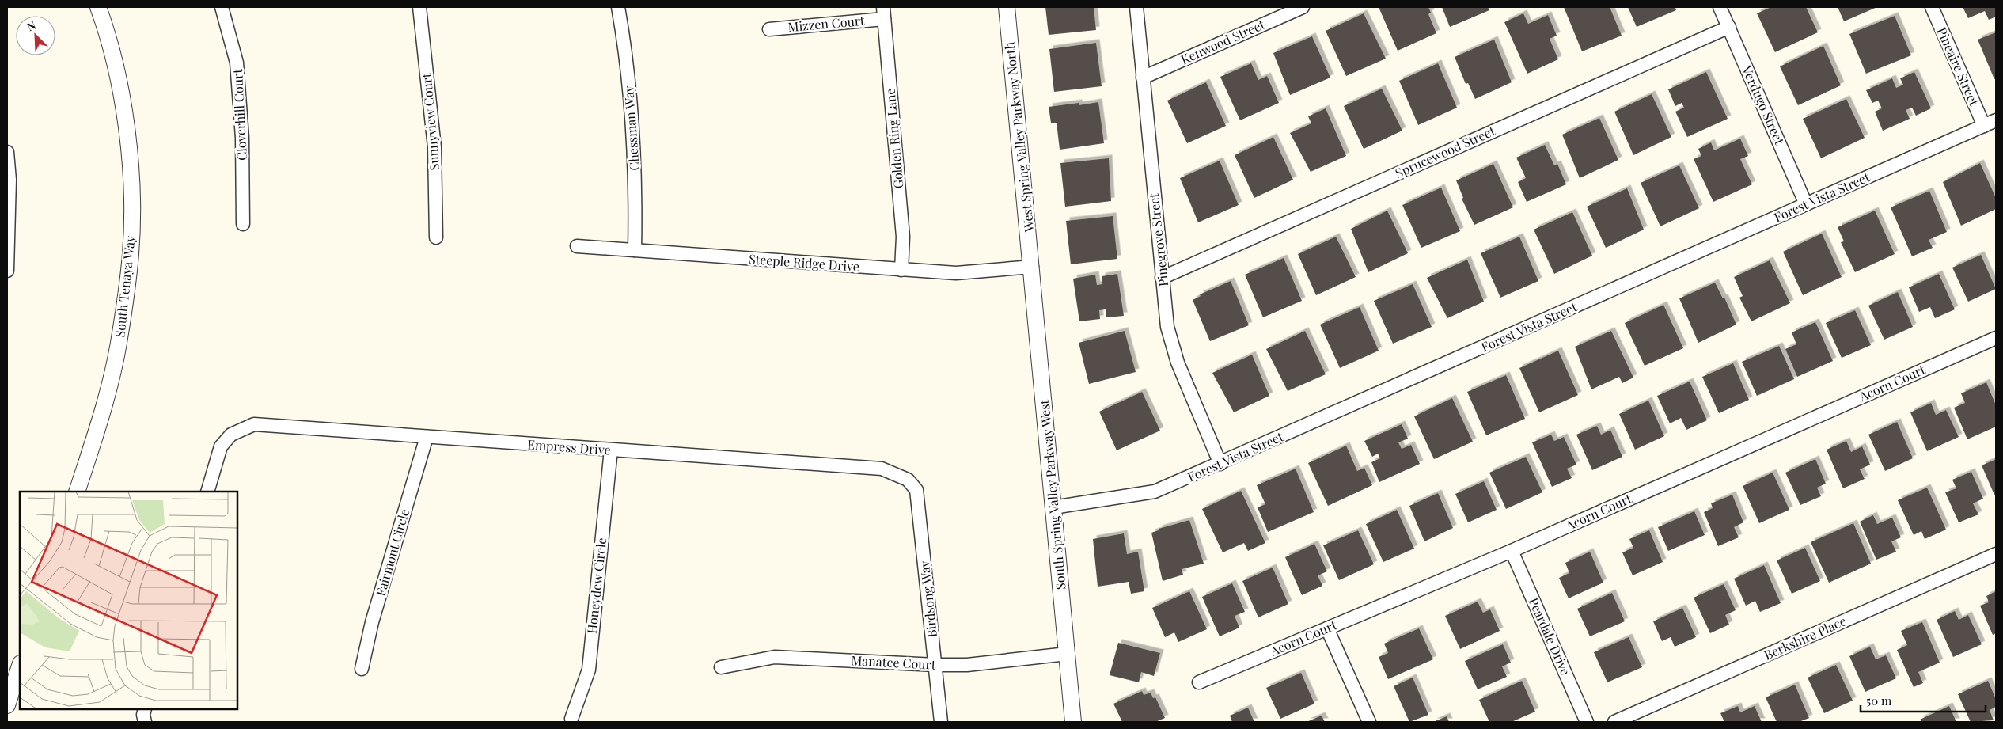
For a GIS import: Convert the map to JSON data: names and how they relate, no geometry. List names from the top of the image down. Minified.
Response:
{"streets":{"street":["Mizzen Court","Kenwood Street","Pineaire Street","Verdugo Street","Cloverhill Court","Sunnyview Court","Chessman Way","West Spring Valley Parkway North","Golden Ring Lane","Sprucewood Street","Forest Vista Street","Pinegrove Street","Steeple Ridge Drive","South Tenaya Way","Acorn Court","Empress Drive","South Spring Valley Parkway West","Fairmont Circle","Honeydew Circle","Birdsong Way","Peardale Drive","Berkshire Place","Manatee Court"]},"crossings":[["Mizzen Court","Golden Ring Lane"],["Kenwood Street","Pinegrove Street"],["Pineaire Street","Forest Vista Street"],["Verdugo Street","Sprucewood Street"],["Verdugo Street","Forest Vista Street"],["Chessman Way","Steeple Ridge Drive"],["West Spring Valley Parkway North","Steeple Ridge Drive"],["West Spring Valley Parkway North","South Spring Valley Parkway West"],["Golden Ring Lane","Steeple Ridge Drive"],["Sprucewood Street","Pinegrove Street"],["Forest Vista Street","Pinegrove Street"],["Forest Vista Street","South Spring Valley Parkway West"],["Steeple Ridge Drive","South Spring Valley Parkway West"],["Acorn Court","Peardale Drive"],["Empress Drive","Fairmont Circle"],["Empress Drive","Honeydew Circle"],["Empress Drive","Birdsong Way"],["South Spring Valley Parkway West","Manatee Court"],["Birdsong Way","Manatee Court"]],"scale_bar":"50 m","north":"top left"}
